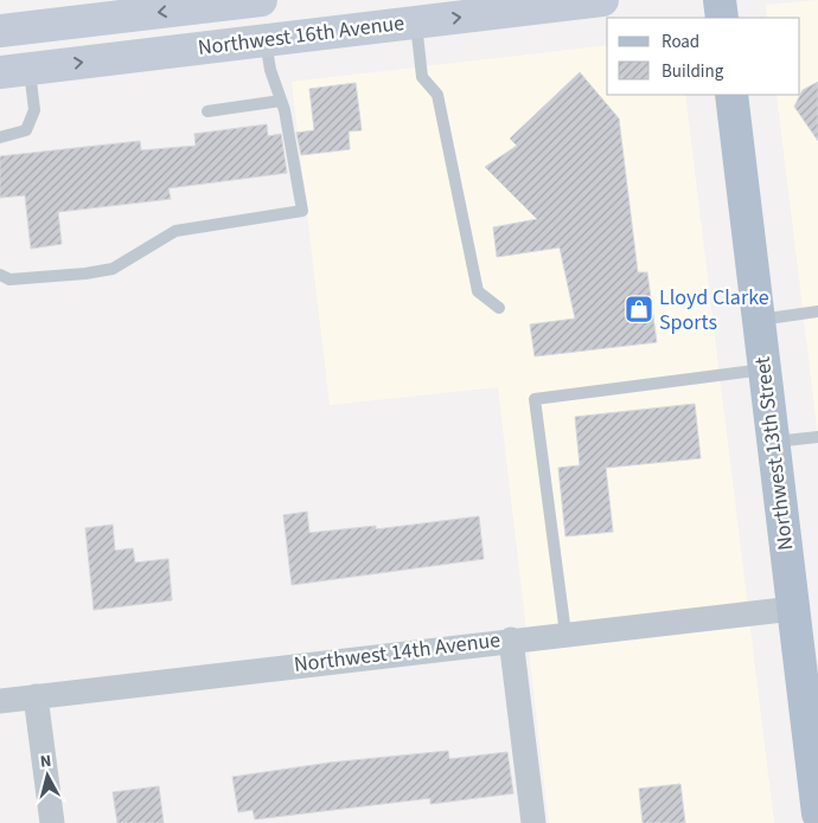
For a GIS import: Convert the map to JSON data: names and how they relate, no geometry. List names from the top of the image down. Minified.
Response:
{"streets":{"main road":["Northwest 16th Avenue","Northwest 13th Street"],"street":["Northwest 14th Avenue"]},"crossings":[["Northwest 13th Street","Northwest 14th Avenue"]],"places":{"shop":["Lloyd Clarke Sports"]},"legend":["Road","Building"],"north":"top"}
